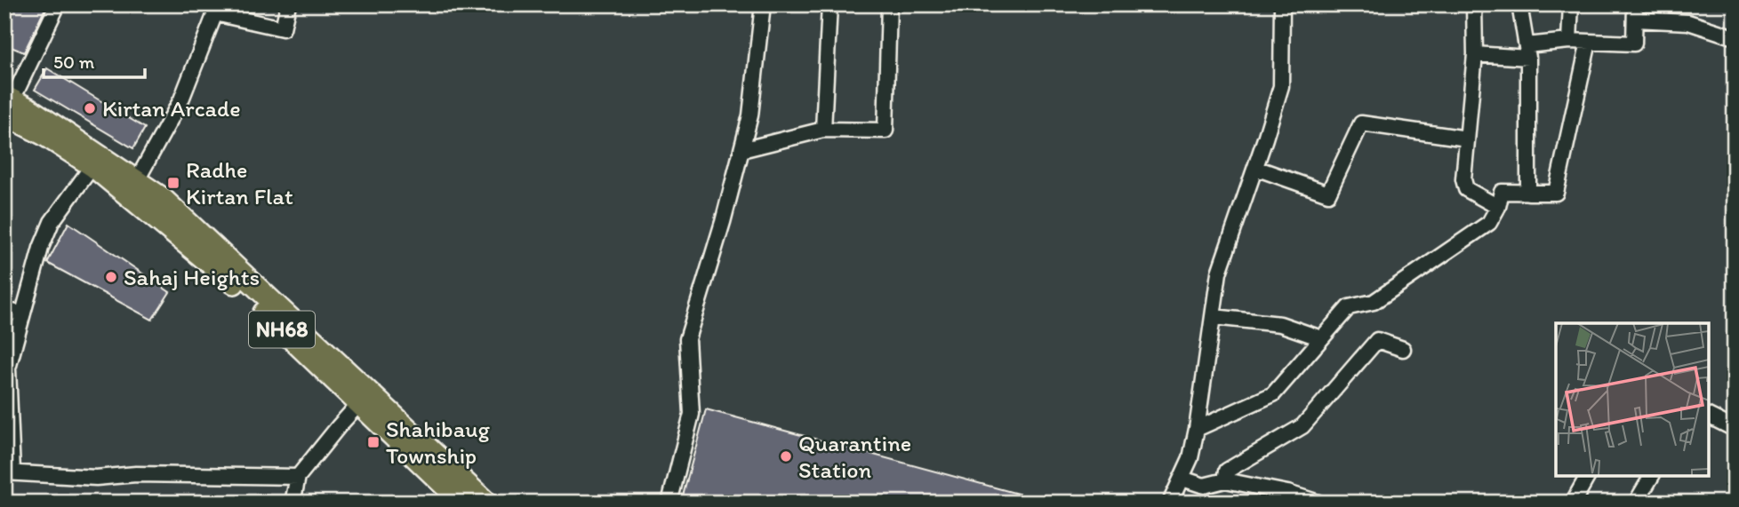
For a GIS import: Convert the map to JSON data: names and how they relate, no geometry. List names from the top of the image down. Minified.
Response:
{"streets":{"highway":["NH68"]},"places":{"other":["Kirtan Arcade","Sahaj Heights","Quarantine Station"],"transit":["Radhe Kirtan Flat","Shahibaug Township"]},"scale_bar":"50 m"}
